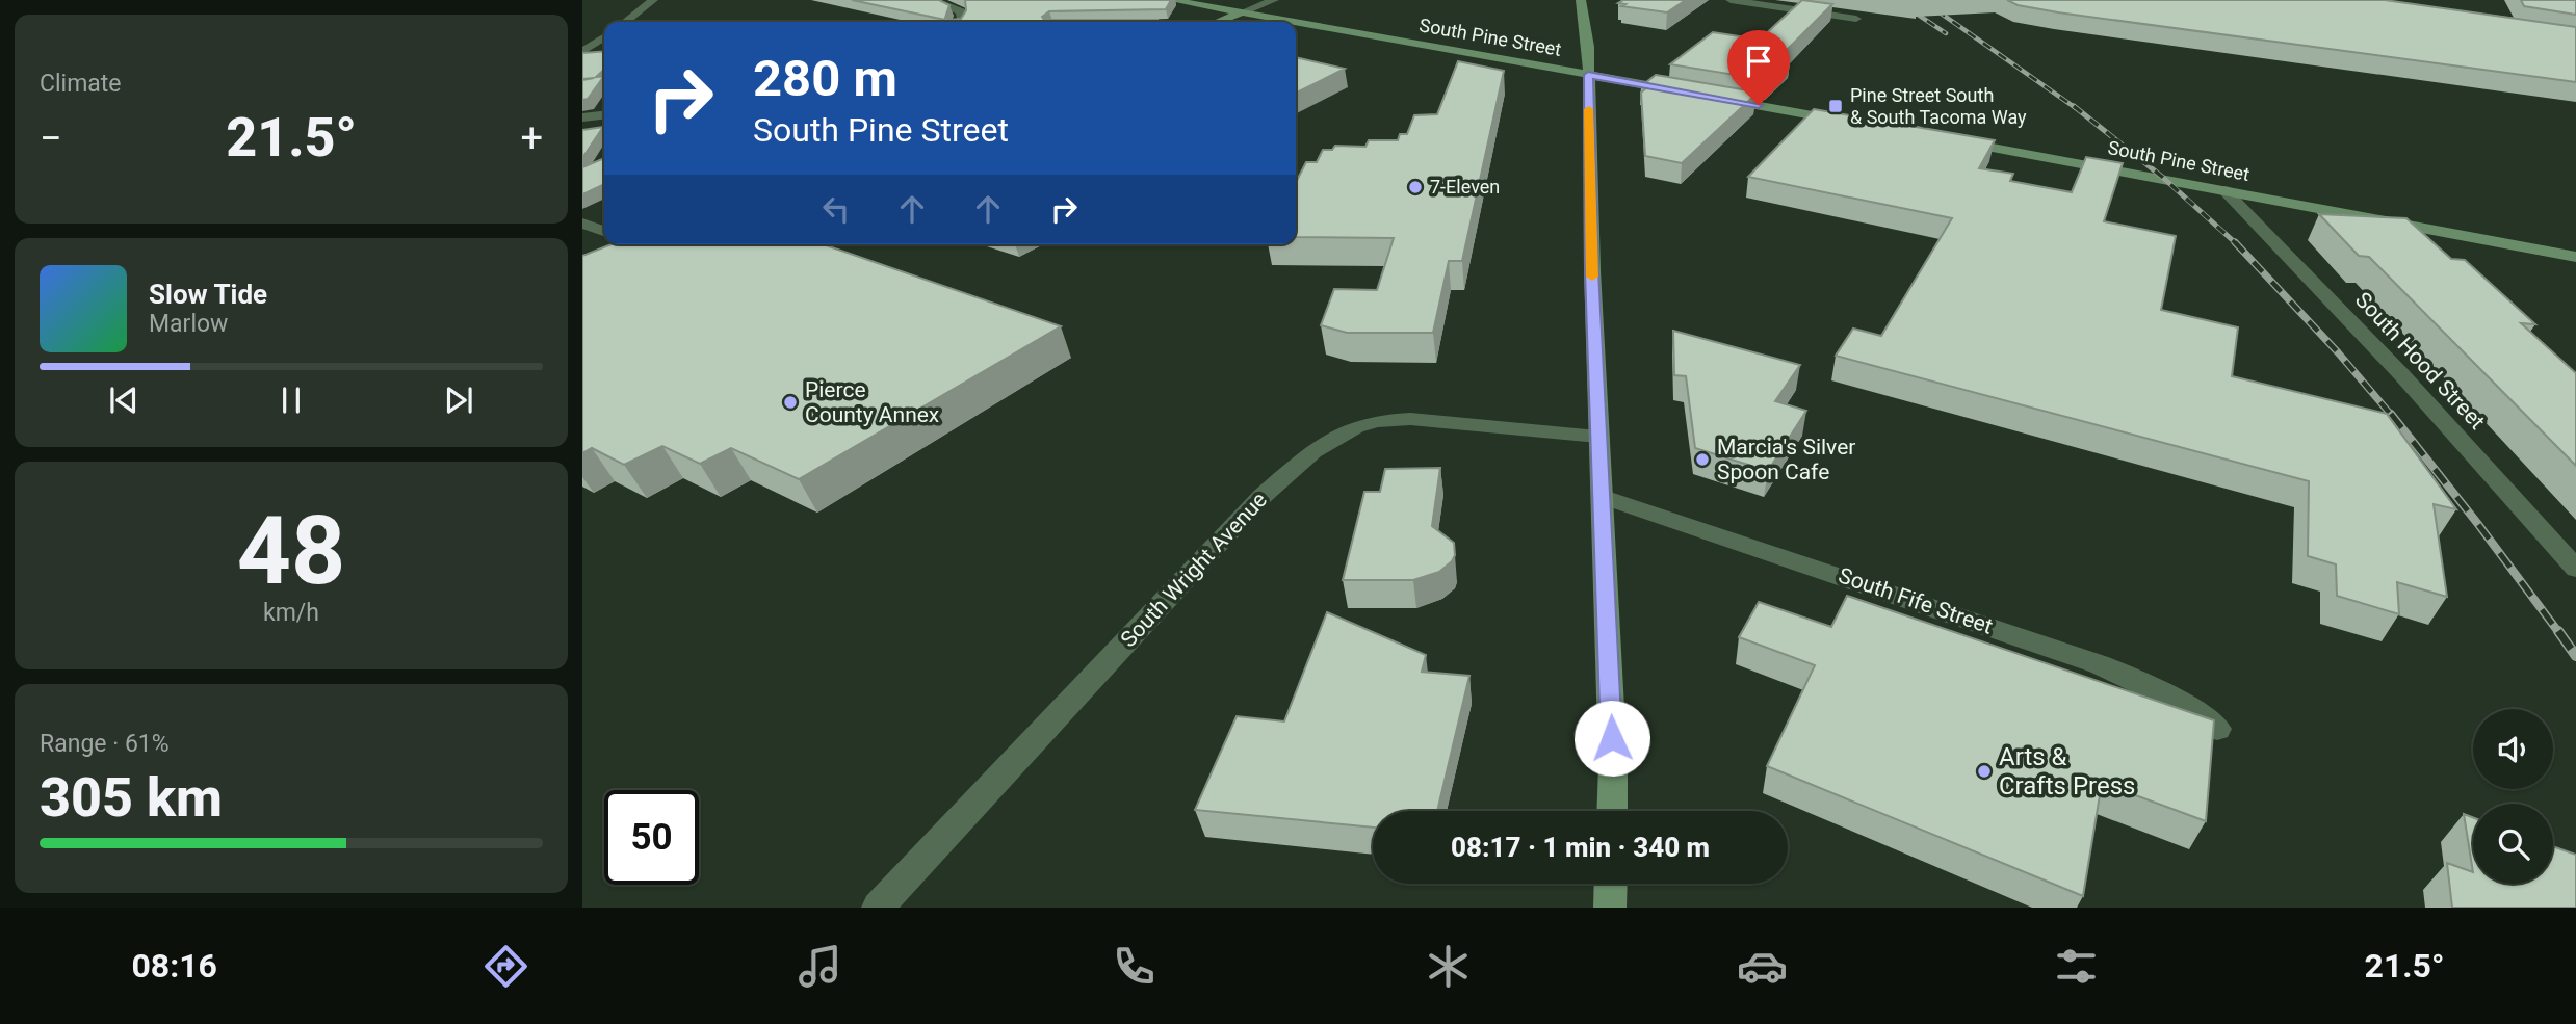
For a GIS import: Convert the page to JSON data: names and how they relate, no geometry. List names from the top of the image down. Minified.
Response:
{"streets":{"main road":["South Pine Street"],"street":["South Hood Street","South Wright Avenue","South Fife Street"]},"crossings":[["South Pine Street","South Hood Street"]],"places":{"transit":["Pine Street South & South Tacoma Way"],"other":["7-Eleven","Pierce County Annex","Marcia's Silver Spoon Cafe","Arts & Crafts Press"]},"page":{"tile":["Climate",["48","km/h"],["Range · 61%","305 km"]],"turn":["280 m","South Pine Street"],"heat":["−","21.5°","+"],"song":["Slow Tide","Marlow"],"limit":"50","trip":"08:17 · 1 min · 340 m","tabs":["08:16","21.5°"]}}
